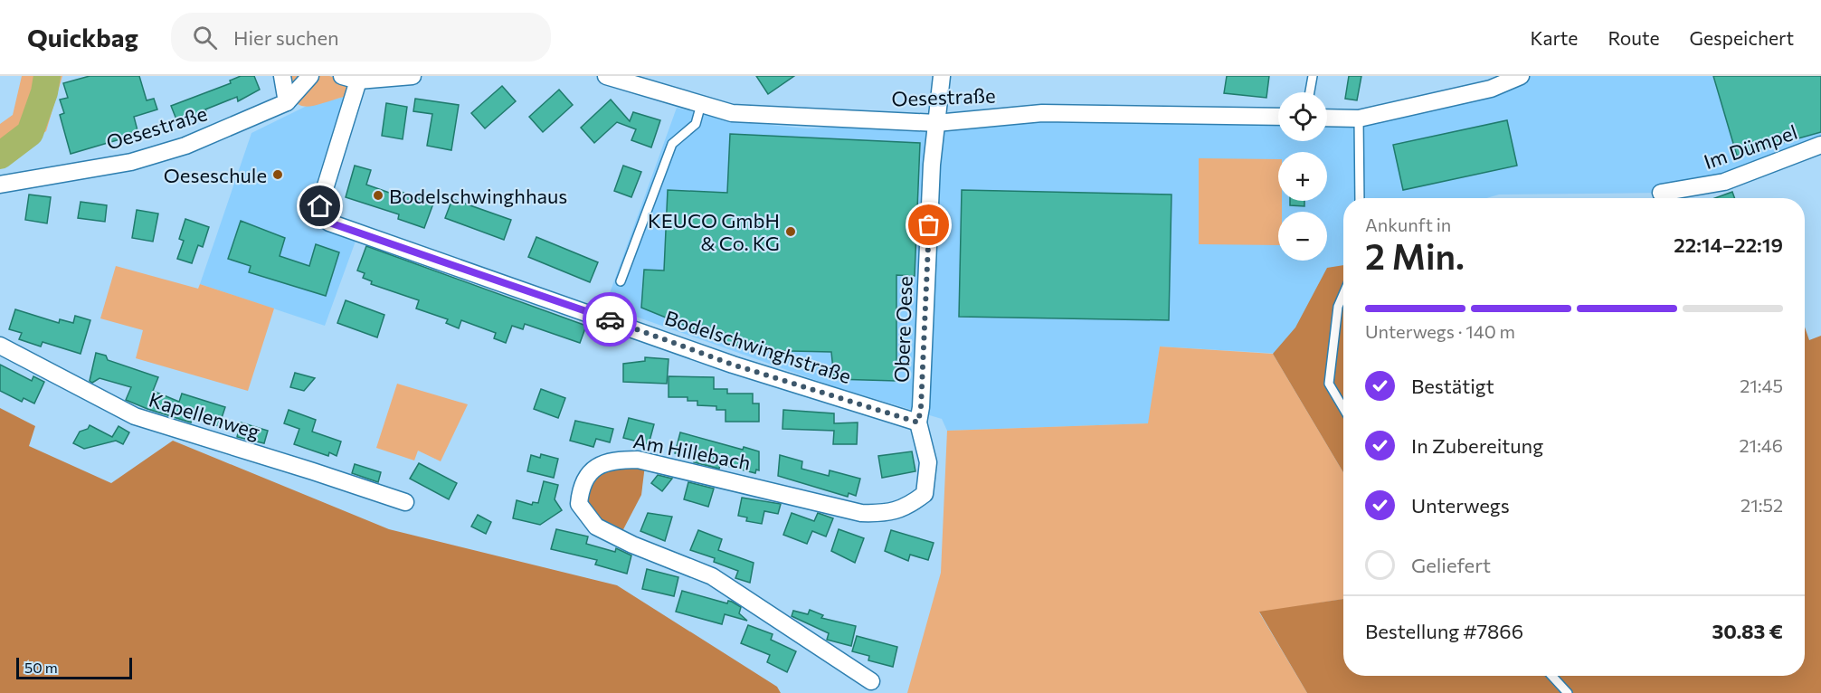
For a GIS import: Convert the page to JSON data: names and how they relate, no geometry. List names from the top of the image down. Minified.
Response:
{"streets":{"street":["Oesestraße","Im Dümpel","Obere Oese","Bodelschwinghstraße","Kapellenweg","Am Hillebach"]},"crossings":[["Oesestraße","Obere Oese"],["Obere Oese","Bodelschwinghstraße"],["Obere Oese","Am Hillebach"],["Bodelschwinghstraße","Am Hillebach"]],"places":["Oeseschule","Bodelschwinghhaus","KEUCO GmbH & Co. KG"],"scale_bar":"50 m","page":{"header":"Quickbag","search":"Hier suchen","nav":["Karte","Route","Gespeichert"],"map_buttons":["+","−"],"heading":["2 Min.","Ankunft in","22:14–22:19"],"panel":["Bestellung #7866","30.83 €"],"bar":"Unterwegs · 140 m","list":[["Bestätigt","21:45"],["In Zubereitung","21:46"],["Unterwegs","21:52"],"Geliefert"],"scale":"50 m"}}
